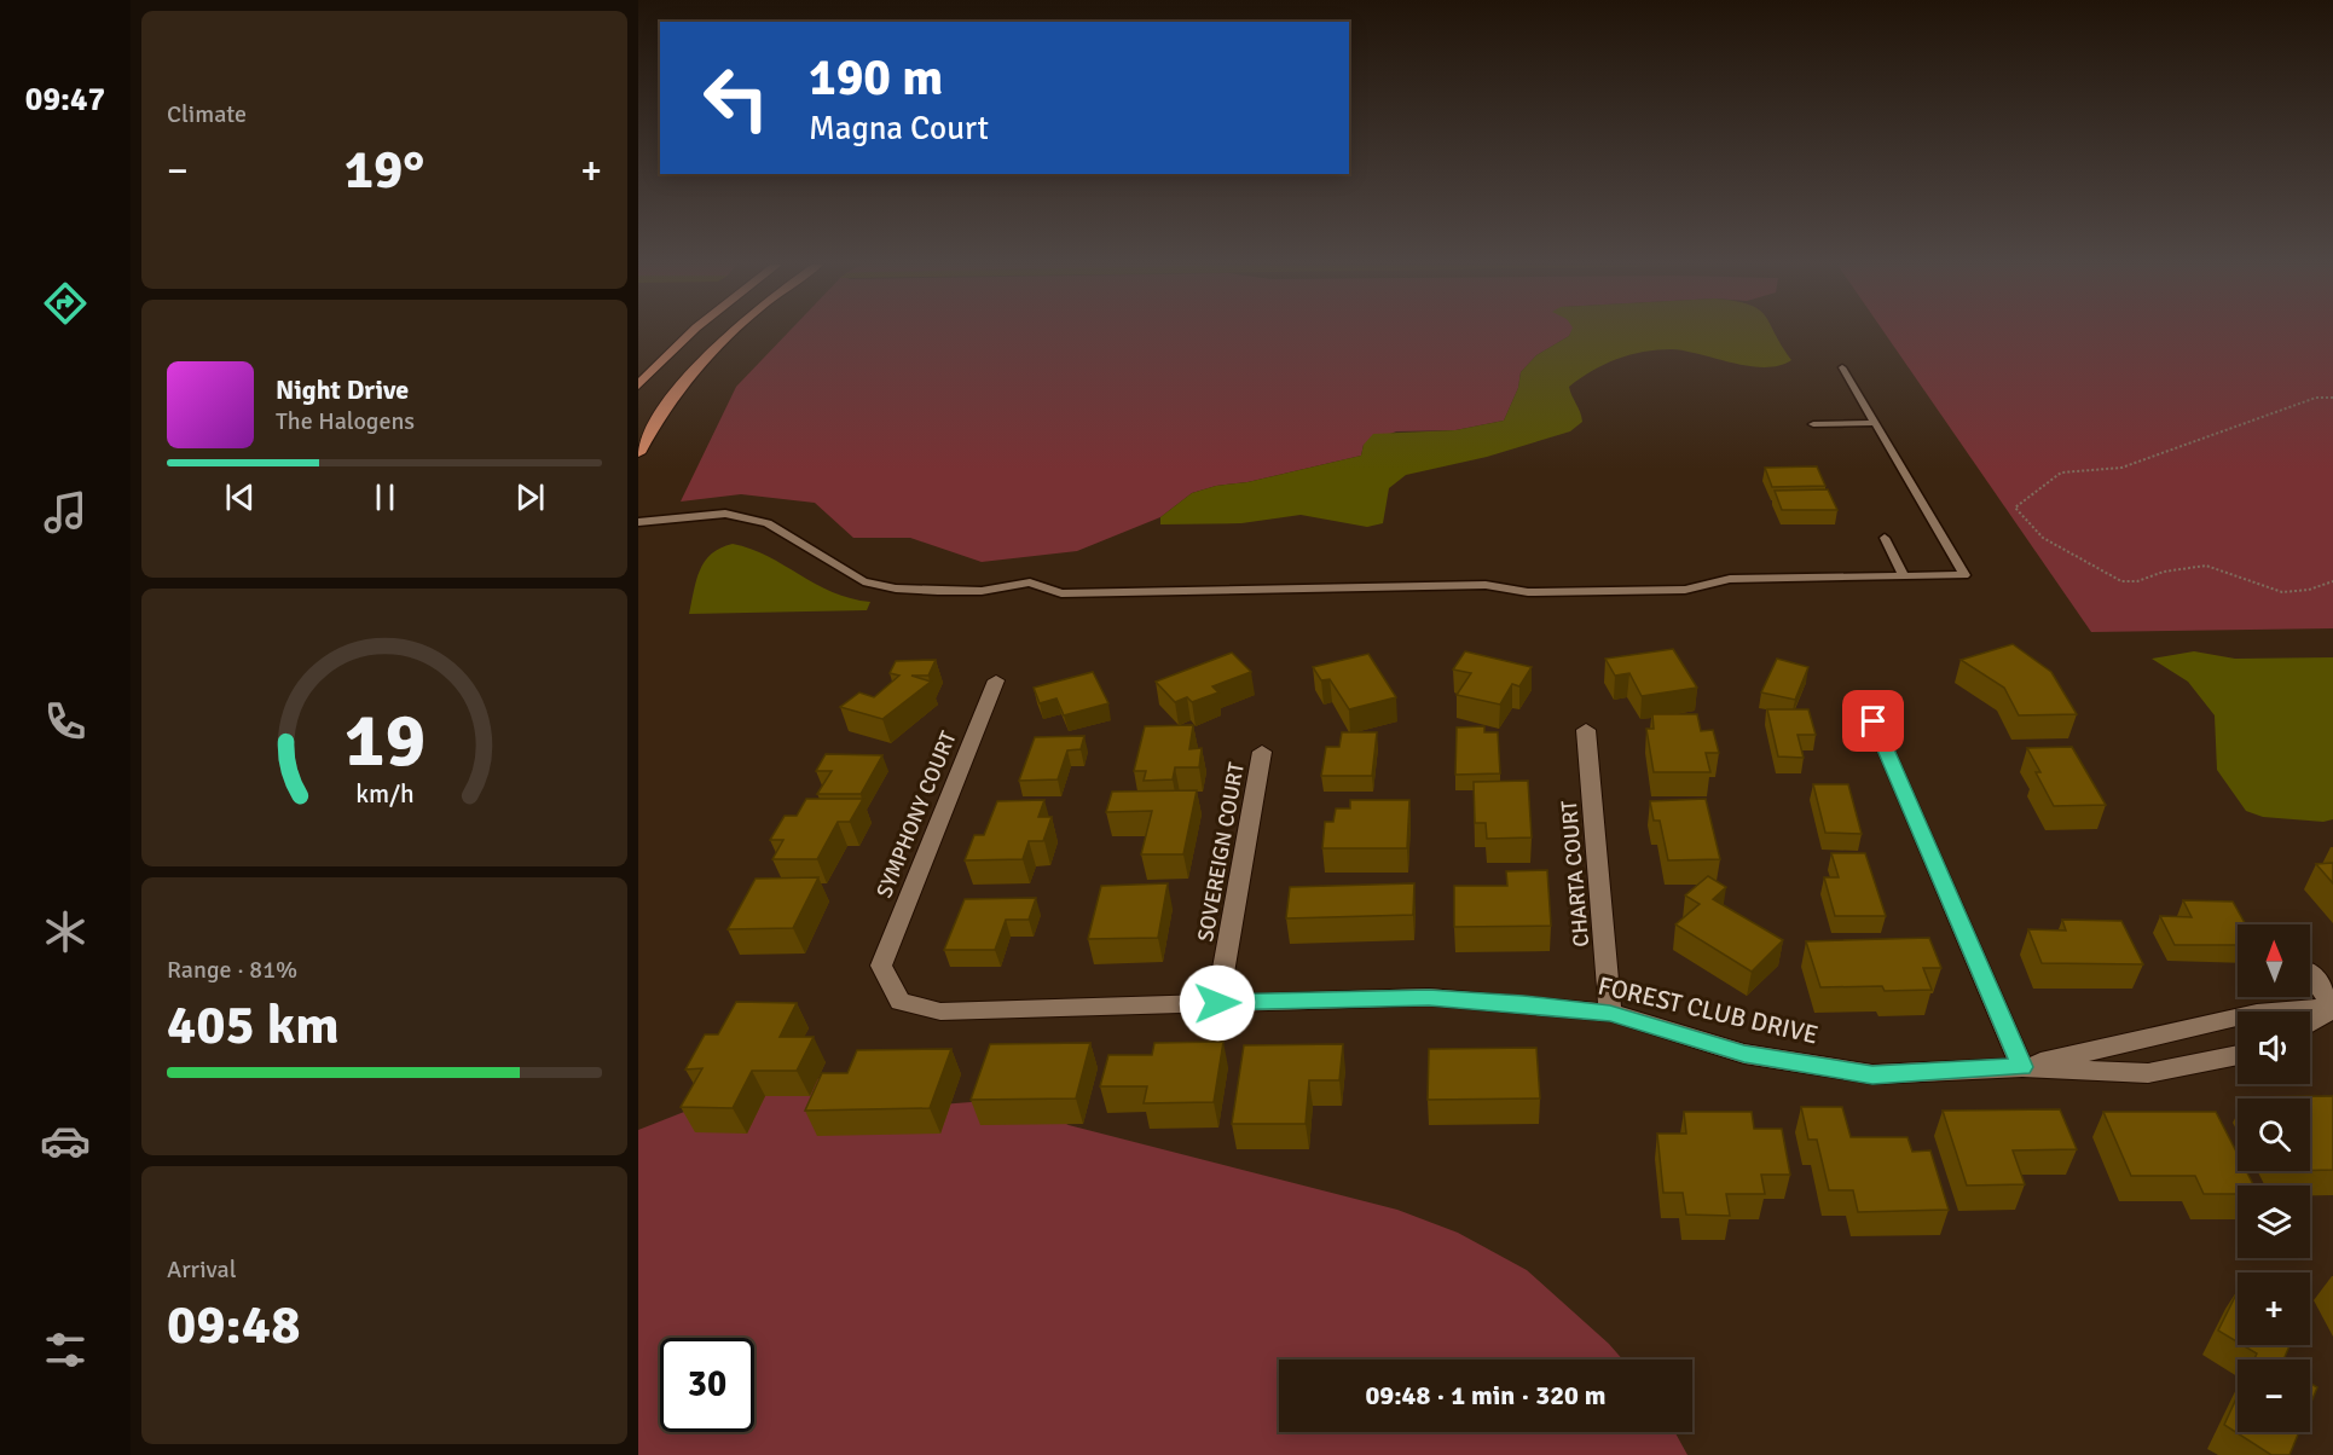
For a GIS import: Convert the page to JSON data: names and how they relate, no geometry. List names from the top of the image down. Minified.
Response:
{"streets":{"street":["SYMPHONY COURT","SOVEREIGN COURT","CHARTA COURT","FOREST CLUB DRIVE"]},"crossings":[["SYMPHONY COURT","FOREST CLUB DRIVE"],["SOVEREIGN COURT","FOREST CLUB DRIVE"],["CHARTA COURT","FOREST CLUB DRIVE"]],"north":"top","page":{"tabs":"09:47","tile":["Climate",["Range · 81%","405 km"],["Arrival","09:48"]],"turn":["190 m","Magna Court"],"heat":["−","19°","+"],"song":["Night Drive","The Halogens"],"map_buttons":["+","−"],"limit":"30","trip":"09:48 · 1 min · 320 m","gauge":["19","km/h"]}}
